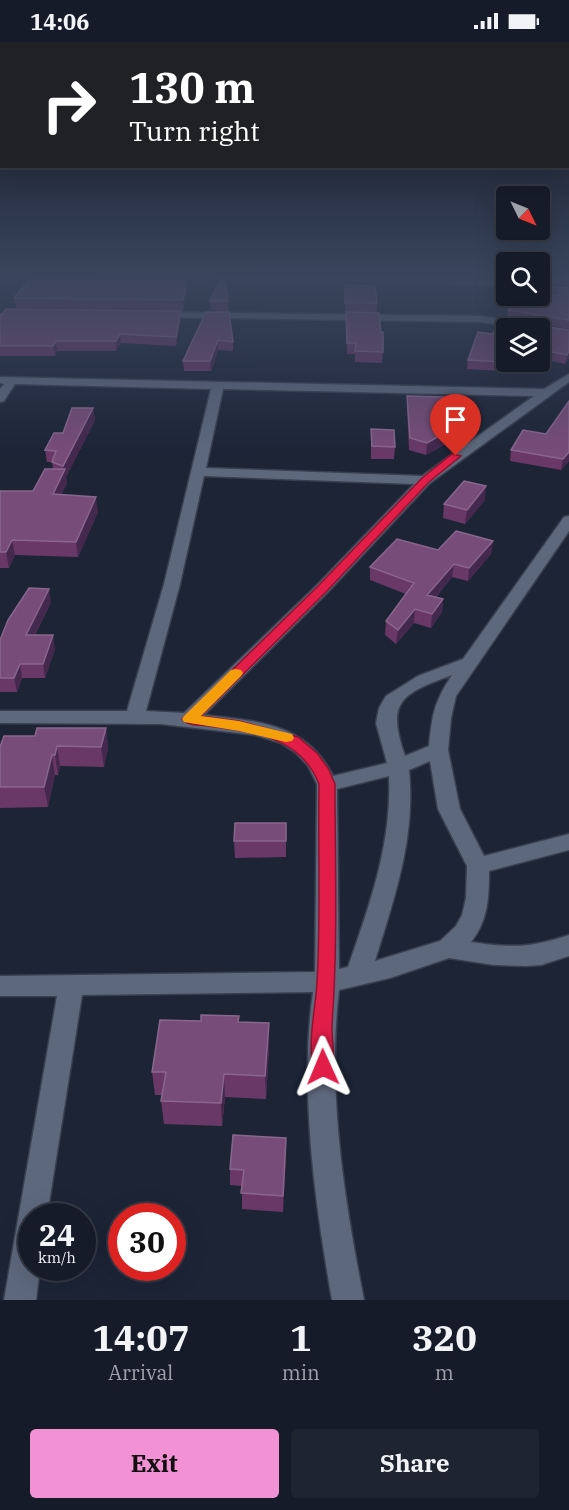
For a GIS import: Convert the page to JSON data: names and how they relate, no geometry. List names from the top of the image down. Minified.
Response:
{"north":"bottom right","page":{"status":"14:06","turn":["130 m","Turn right"],"speed":"24 km/h","limit":"30","eta":["14:07","Arrival","1","min","320","m"],"buttons":["Exit","Share"]}}
